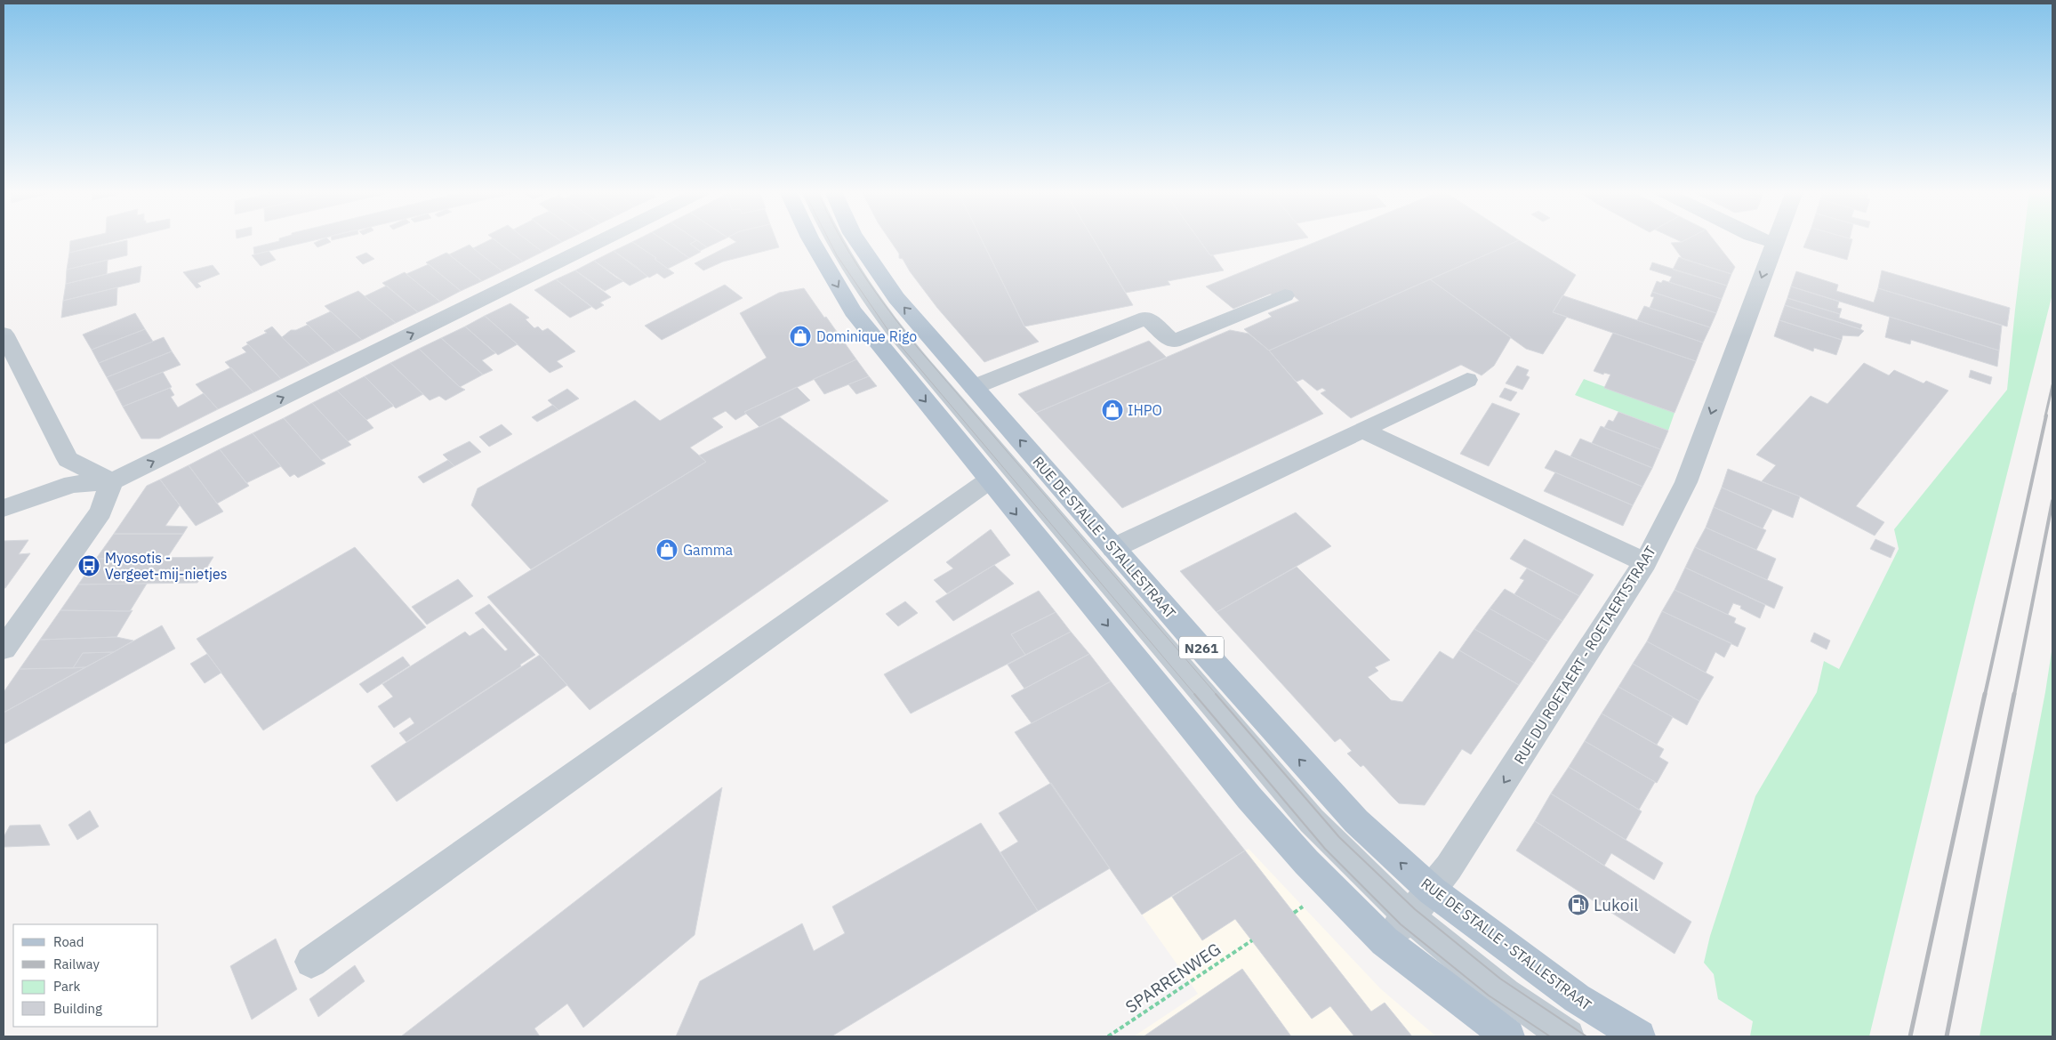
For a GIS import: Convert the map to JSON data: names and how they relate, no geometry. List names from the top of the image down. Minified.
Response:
{"streets":{"main road":["RUE DE STALLE - STALLESTRAAT","N261"],"street":["RUE DU ROETAERT - ROETAERTSTRAAT"],"path":["SPARRENWEG"]},"crossings":[["RUE DE STALLE - STALLESTRAAT","RUE DU ROETAERT - ROETAERTSTRAAT"]],"one_way":["RUE DU ROETAERT - ROETAERTSTRAAT"],"places":{"shop":["Dominique Rigo","IHPO","Gamma"],"bus stop":["Myosotis - Vergeet-mij-nietjes"],"fuel station":["Lukoil"]},"legend":["Road","Railway","Park","Building"]}
